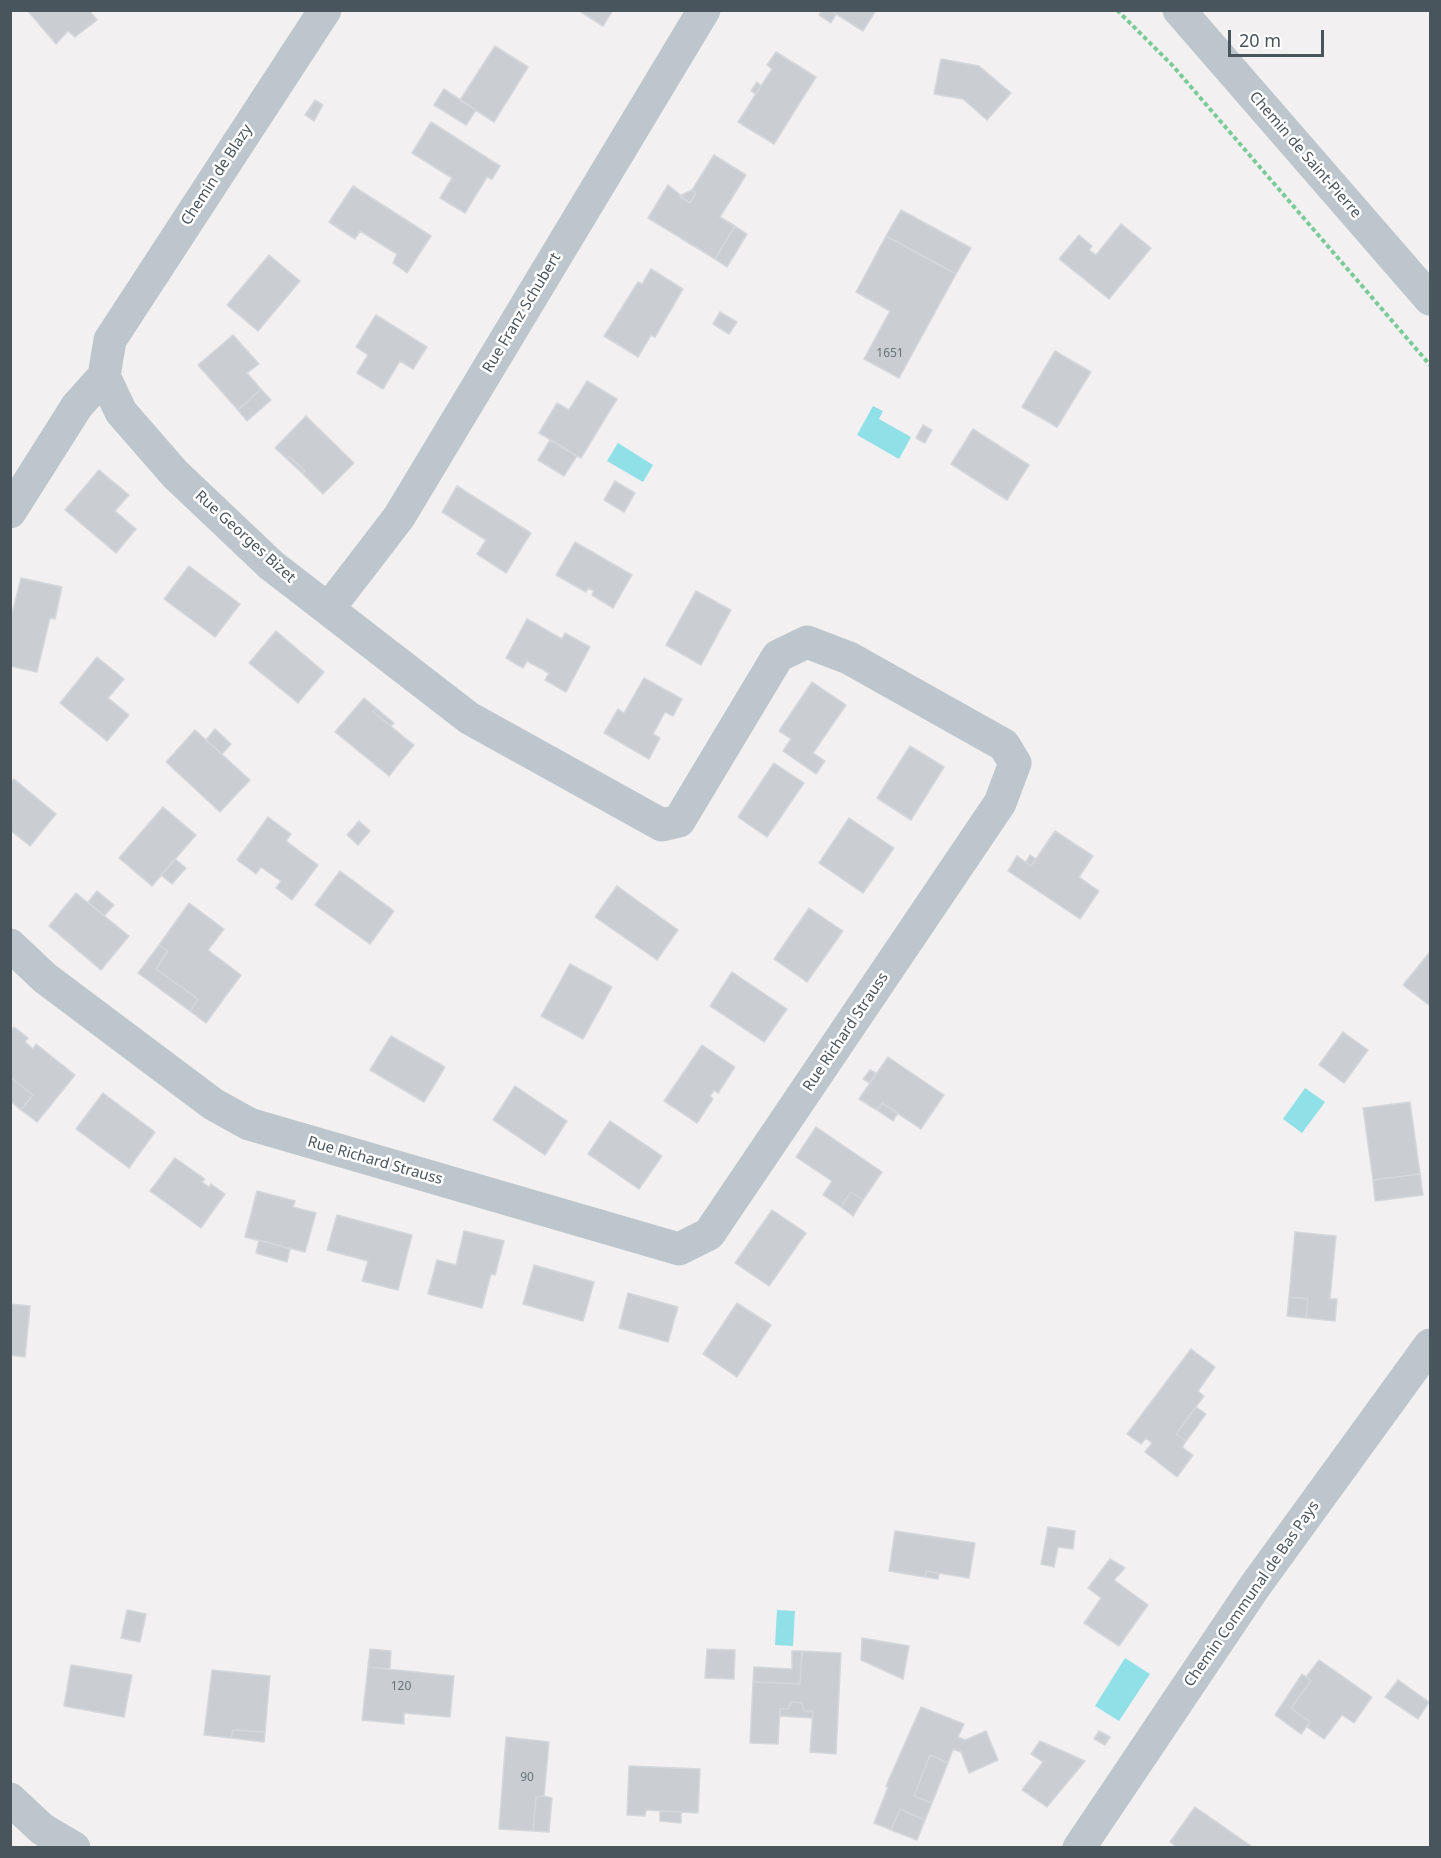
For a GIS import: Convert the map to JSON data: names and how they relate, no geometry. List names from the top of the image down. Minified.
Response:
{"streets":{"street":["Chemin de Saint-Pierre","Chemin de Blazy","Rue Franz Schubert","Rue Georges Bizet","Rue Richard Strauss","Chemin Communal de Bas Pays"]},"crossings":[["Chemin de Blazy","Rue Georges Bizet"],["Rue Franz Schubert","Rue Georges Bizet"],["Rue Georges Bizet","Rue Richard Strauss"]],"house_numbers":["1651","120","90"],"scale_bar":"20 m"}
